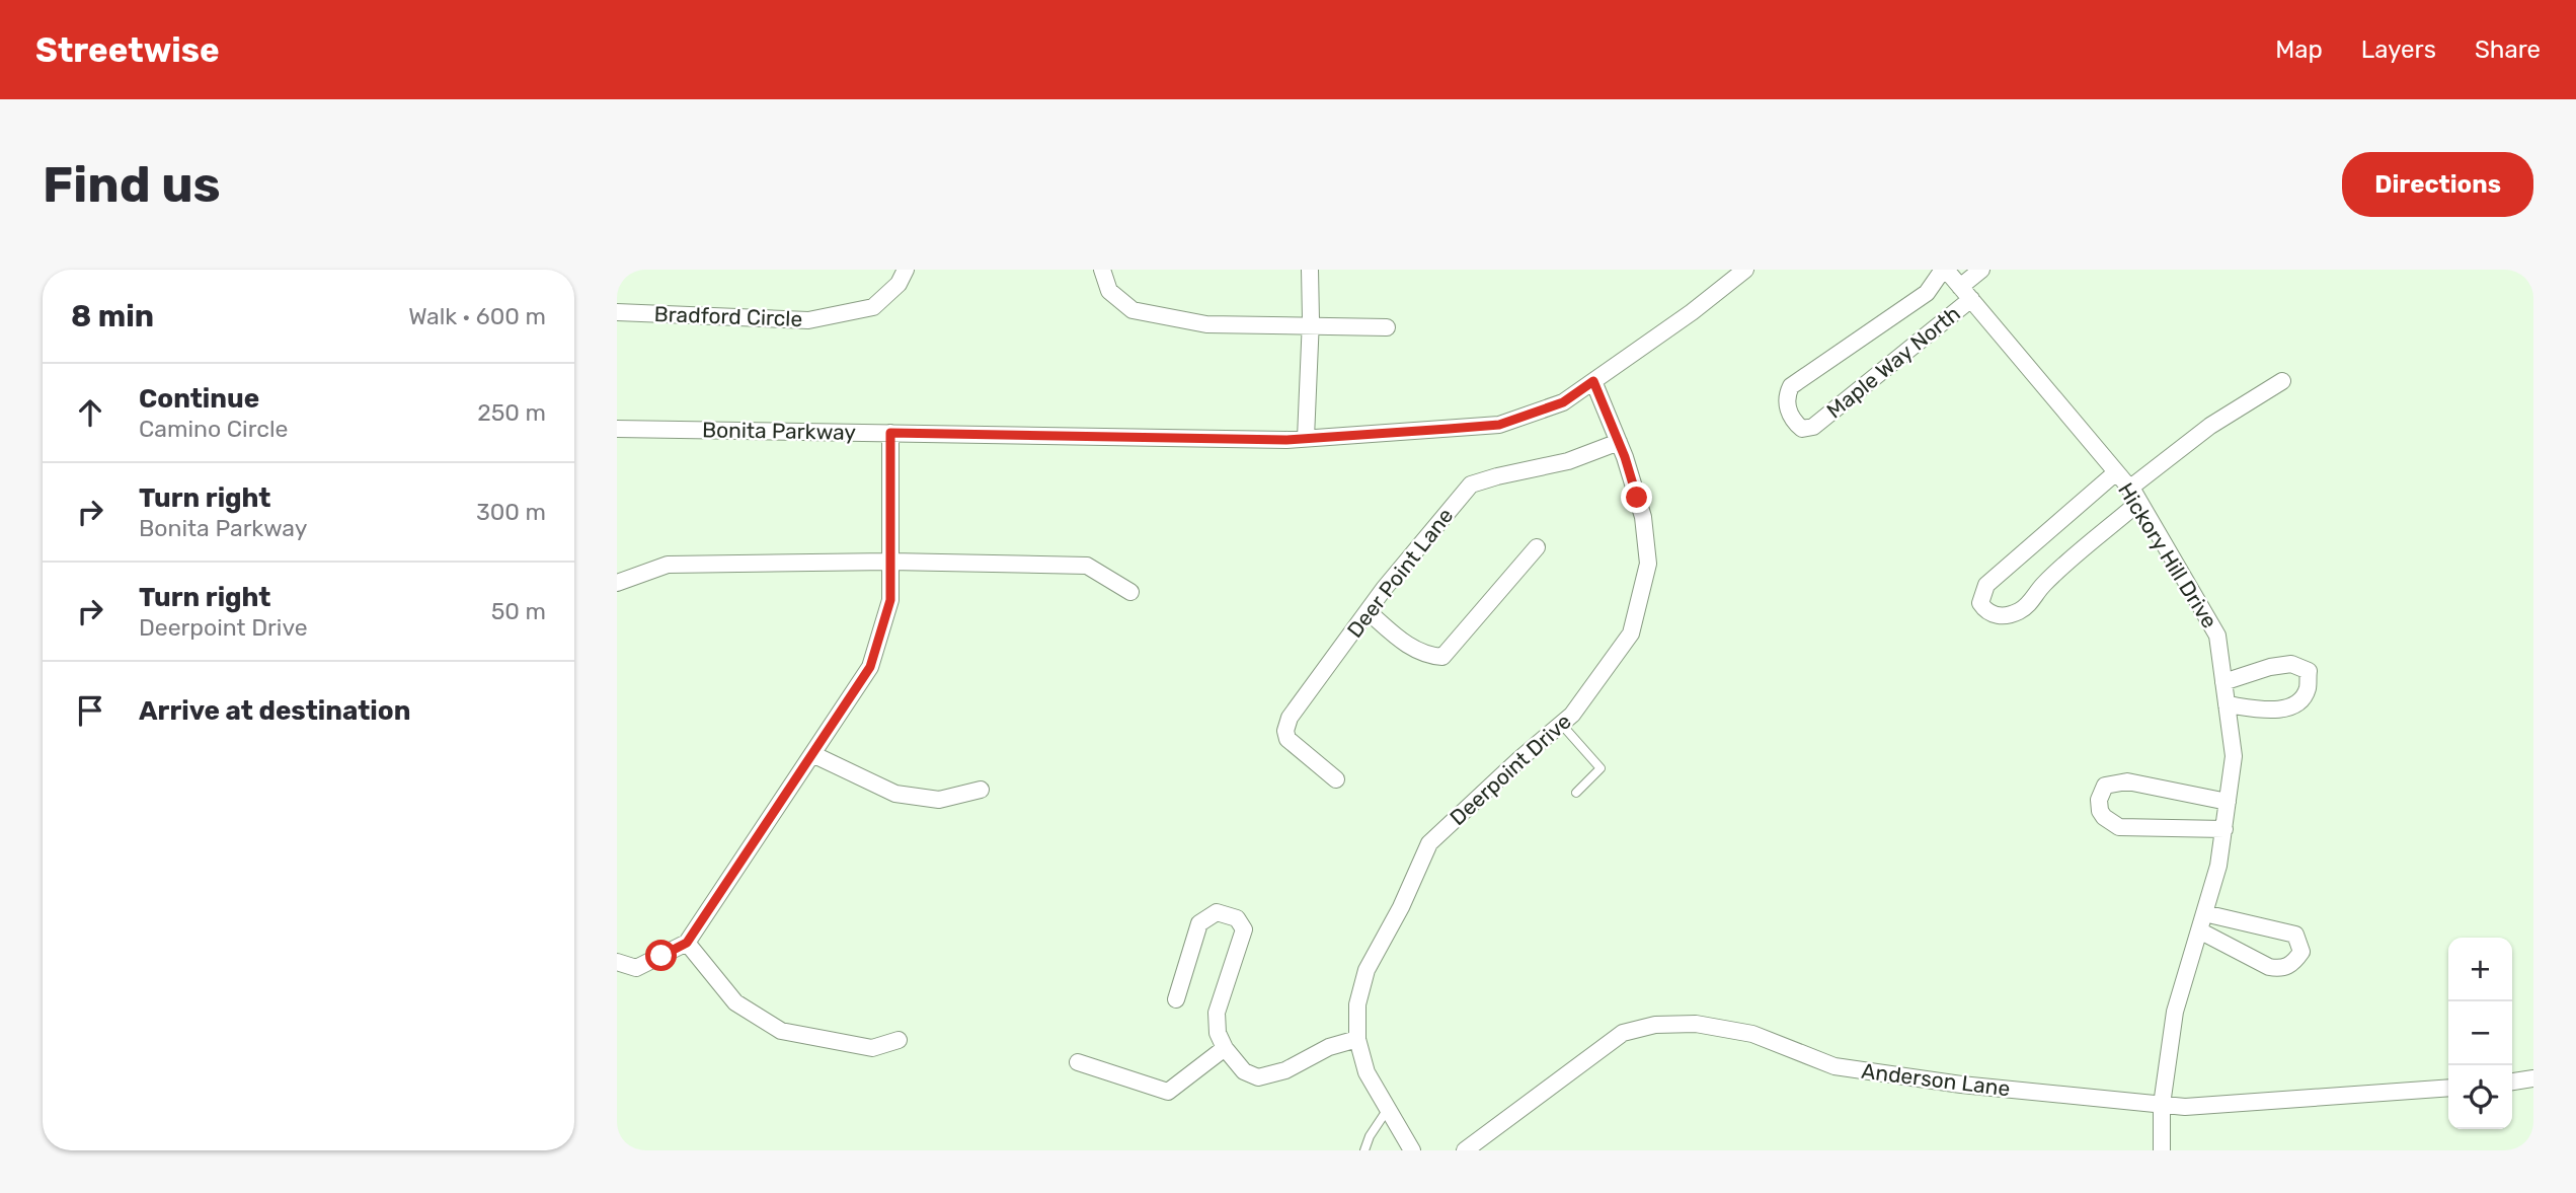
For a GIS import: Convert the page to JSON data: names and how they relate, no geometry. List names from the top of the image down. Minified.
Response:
{"streets":{"street":["Bradford Circle","Maple Way North","Bonita Parkway","Hickory Hill Drive","Deer Point Lane","Deerpoint Drive","Anderson Lane"]},"crossings":[["Maple Way North","Hickory Hill Drive"],["Bonita Parkway","Deerpoint Drive"],["Hickory Hill Drive","Anderson Lane"],["Deer Point Lane","Deerpoint Drive"]],"page":{"header":"Streetwise","nav":["Map","Layers","Share"],"buttons":"Directions","title":"Find us","heading":["8 min","Walk · 600 m"],"list":[["Continue","Camino Circle","250 m"],["Turn right","Bonita Parkway","300 m"],["Turn right","Deerpoint Drive","50 m"],"Arrive at destination"],"map_buttons":["+","−"]}}
